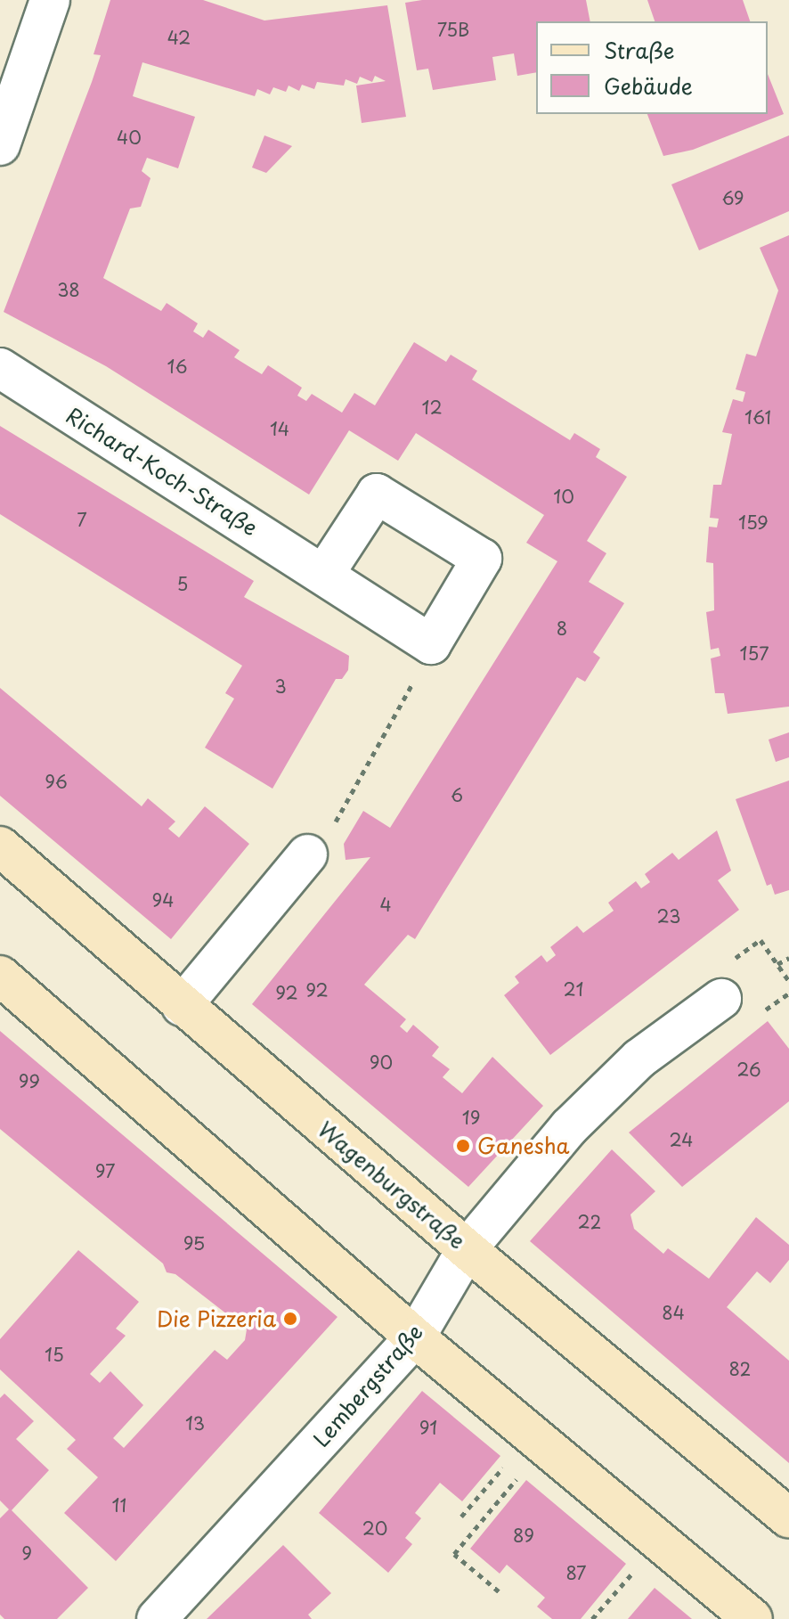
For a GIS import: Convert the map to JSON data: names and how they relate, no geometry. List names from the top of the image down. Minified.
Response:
{"streets":{"main road":["Wagenburgstraße"],"street":["Richard-Koch-Straße","Lembergstraße"]},"crossings":[["Wagenburgstraße","Lembergstraße"]],"places":["Ganesha","Die Pizzeria"],"house_numbers":["75B","42","40","69","38","16","12","161","14","10","7","159","5","8","157","3","96","6","94","4","23","21","92","92","90","26","99","19","24","97","22","95","84","15","82","13","91","11","20","89","9","87"],"legend":["Straße","Gebäude"]}
